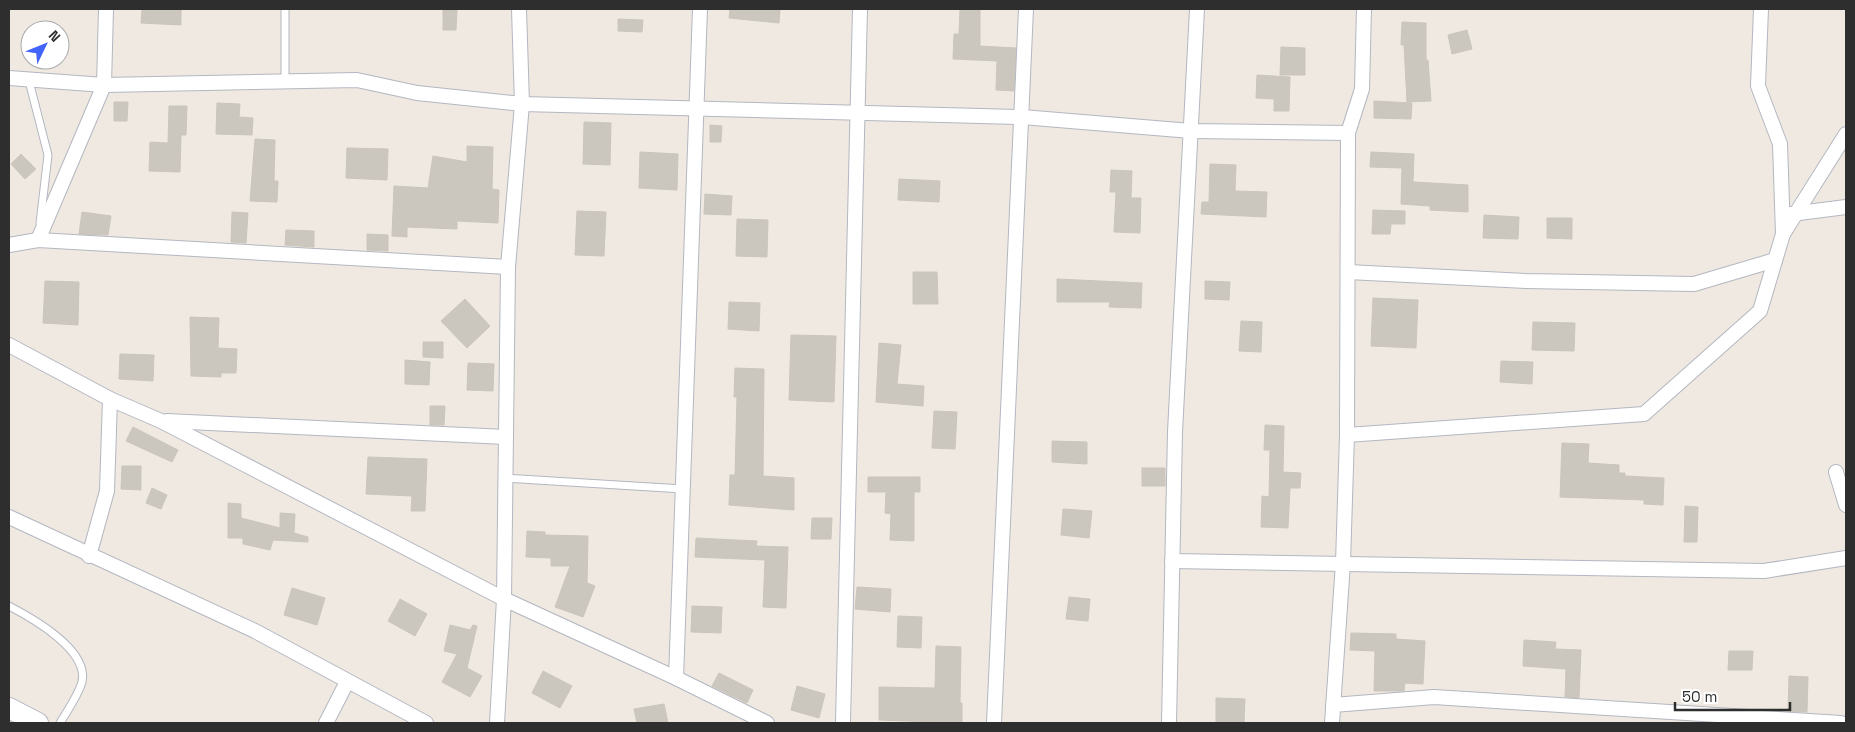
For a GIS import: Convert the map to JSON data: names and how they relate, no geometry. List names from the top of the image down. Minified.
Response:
{"scale_bar":"50 m","north":"top right"}
